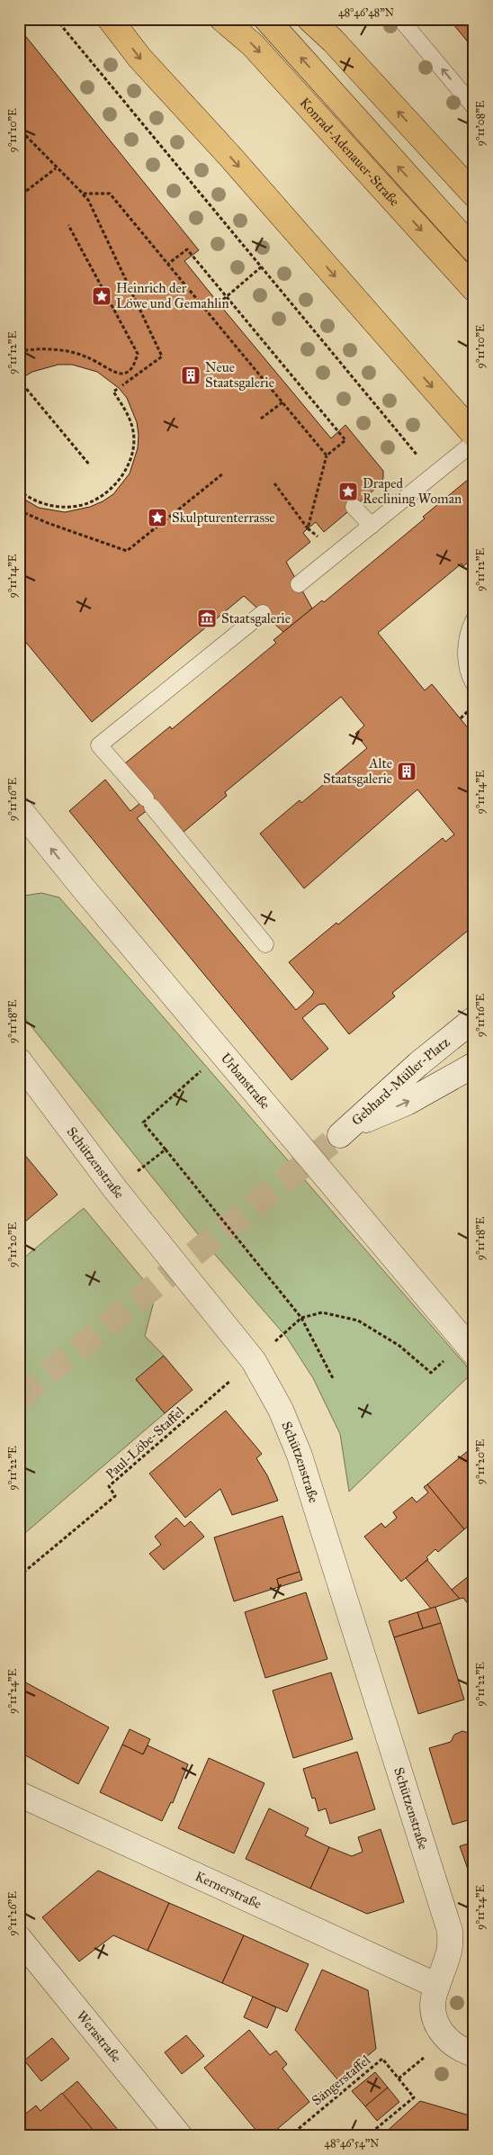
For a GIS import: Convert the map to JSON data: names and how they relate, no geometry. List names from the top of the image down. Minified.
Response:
{"streets":{"main road":["Konrad-Adenauer-Straße"],"street":["Urbanstraße","Gebhard-Müller-Platz","Schützenstraße","Kernerstraße","Werastraße"],"path":["Paul-Löbe-Staffel","Sängerstaffel"]},"crossings":[["Schützenstraße","Paul-Löbe-Staffel"],["Schützenstraße","Kernerstraße"]],"one_way":["Urbanstraße"],"places":{"place":["Heinrich der Löwe und Gemahlin","Draped Reclining Woman","Skulpturenterrasse"],"building":["Neue Staatsgalerie","Alte Staatsgalerie"],"museum":["Staatsgalerie"]},"coordinates":["48°46'48\"N","9°11'08\"E","9°11'10\"E","9°11'12\"E","9°11'14\"E","9°11'16\"E","9°11'18\"E","9°11'20\"E","9°11'22\"E","9°11'24\"E","9°11'26\"E","48°46'54\"N"]}
